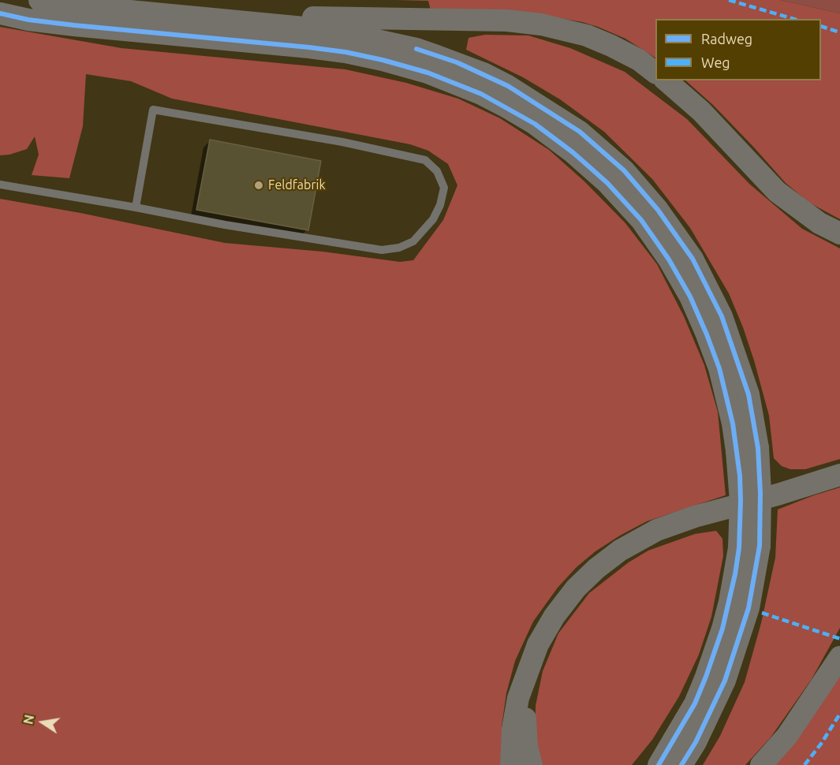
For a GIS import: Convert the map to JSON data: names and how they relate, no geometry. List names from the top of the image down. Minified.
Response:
{"places":["Feldfabrik"],"legend":["Radweg","Weg"],"north":"left"}
